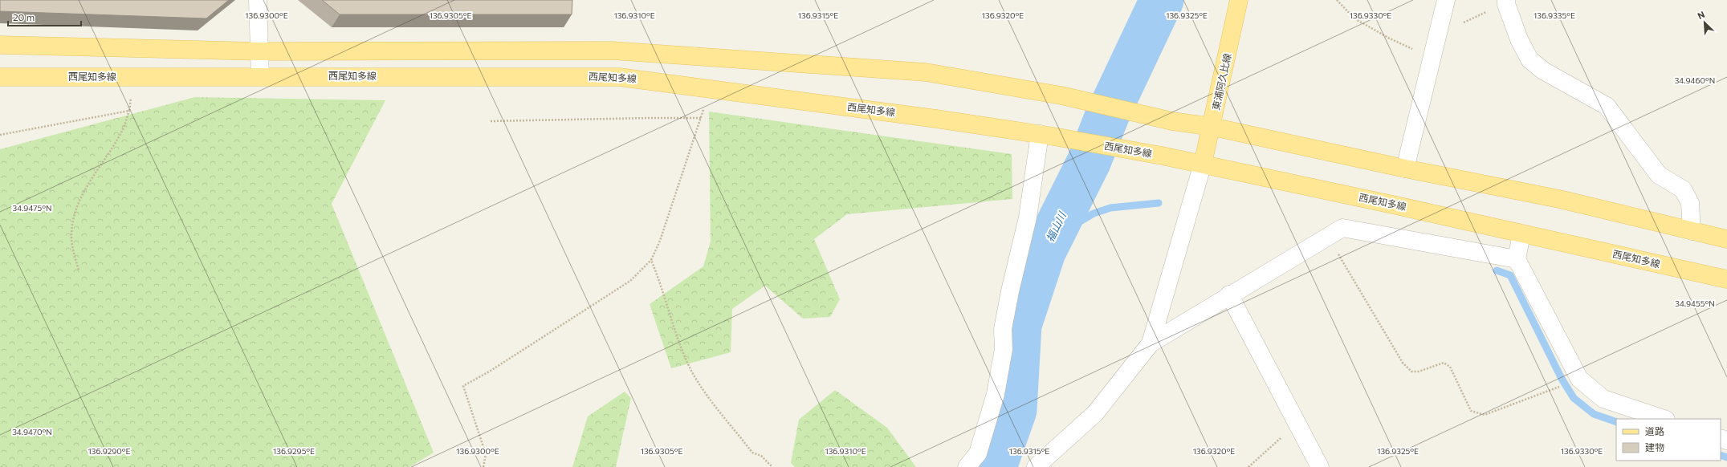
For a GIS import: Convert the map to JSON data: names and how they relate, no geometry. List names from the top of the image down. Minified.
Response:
{"streets":{"main road":["西尾知多線","東浦阿久比線"]},"crossings":[["西尾知多線","東浦阿久比線"]],"water":["福山川"],"legend":["道路","建物"],"scale_bar":"20 m","north":"top left","coordinates":["136.9300°E","136.9305°E","136.9310°E","136.9315°E","136.9320°E","136.9325°E","136.9330°E","136.9335°E","34.9460°N","34.9475°N","34.9455°N","34.9470°N","136.9295°E","136.9290°E"]}
